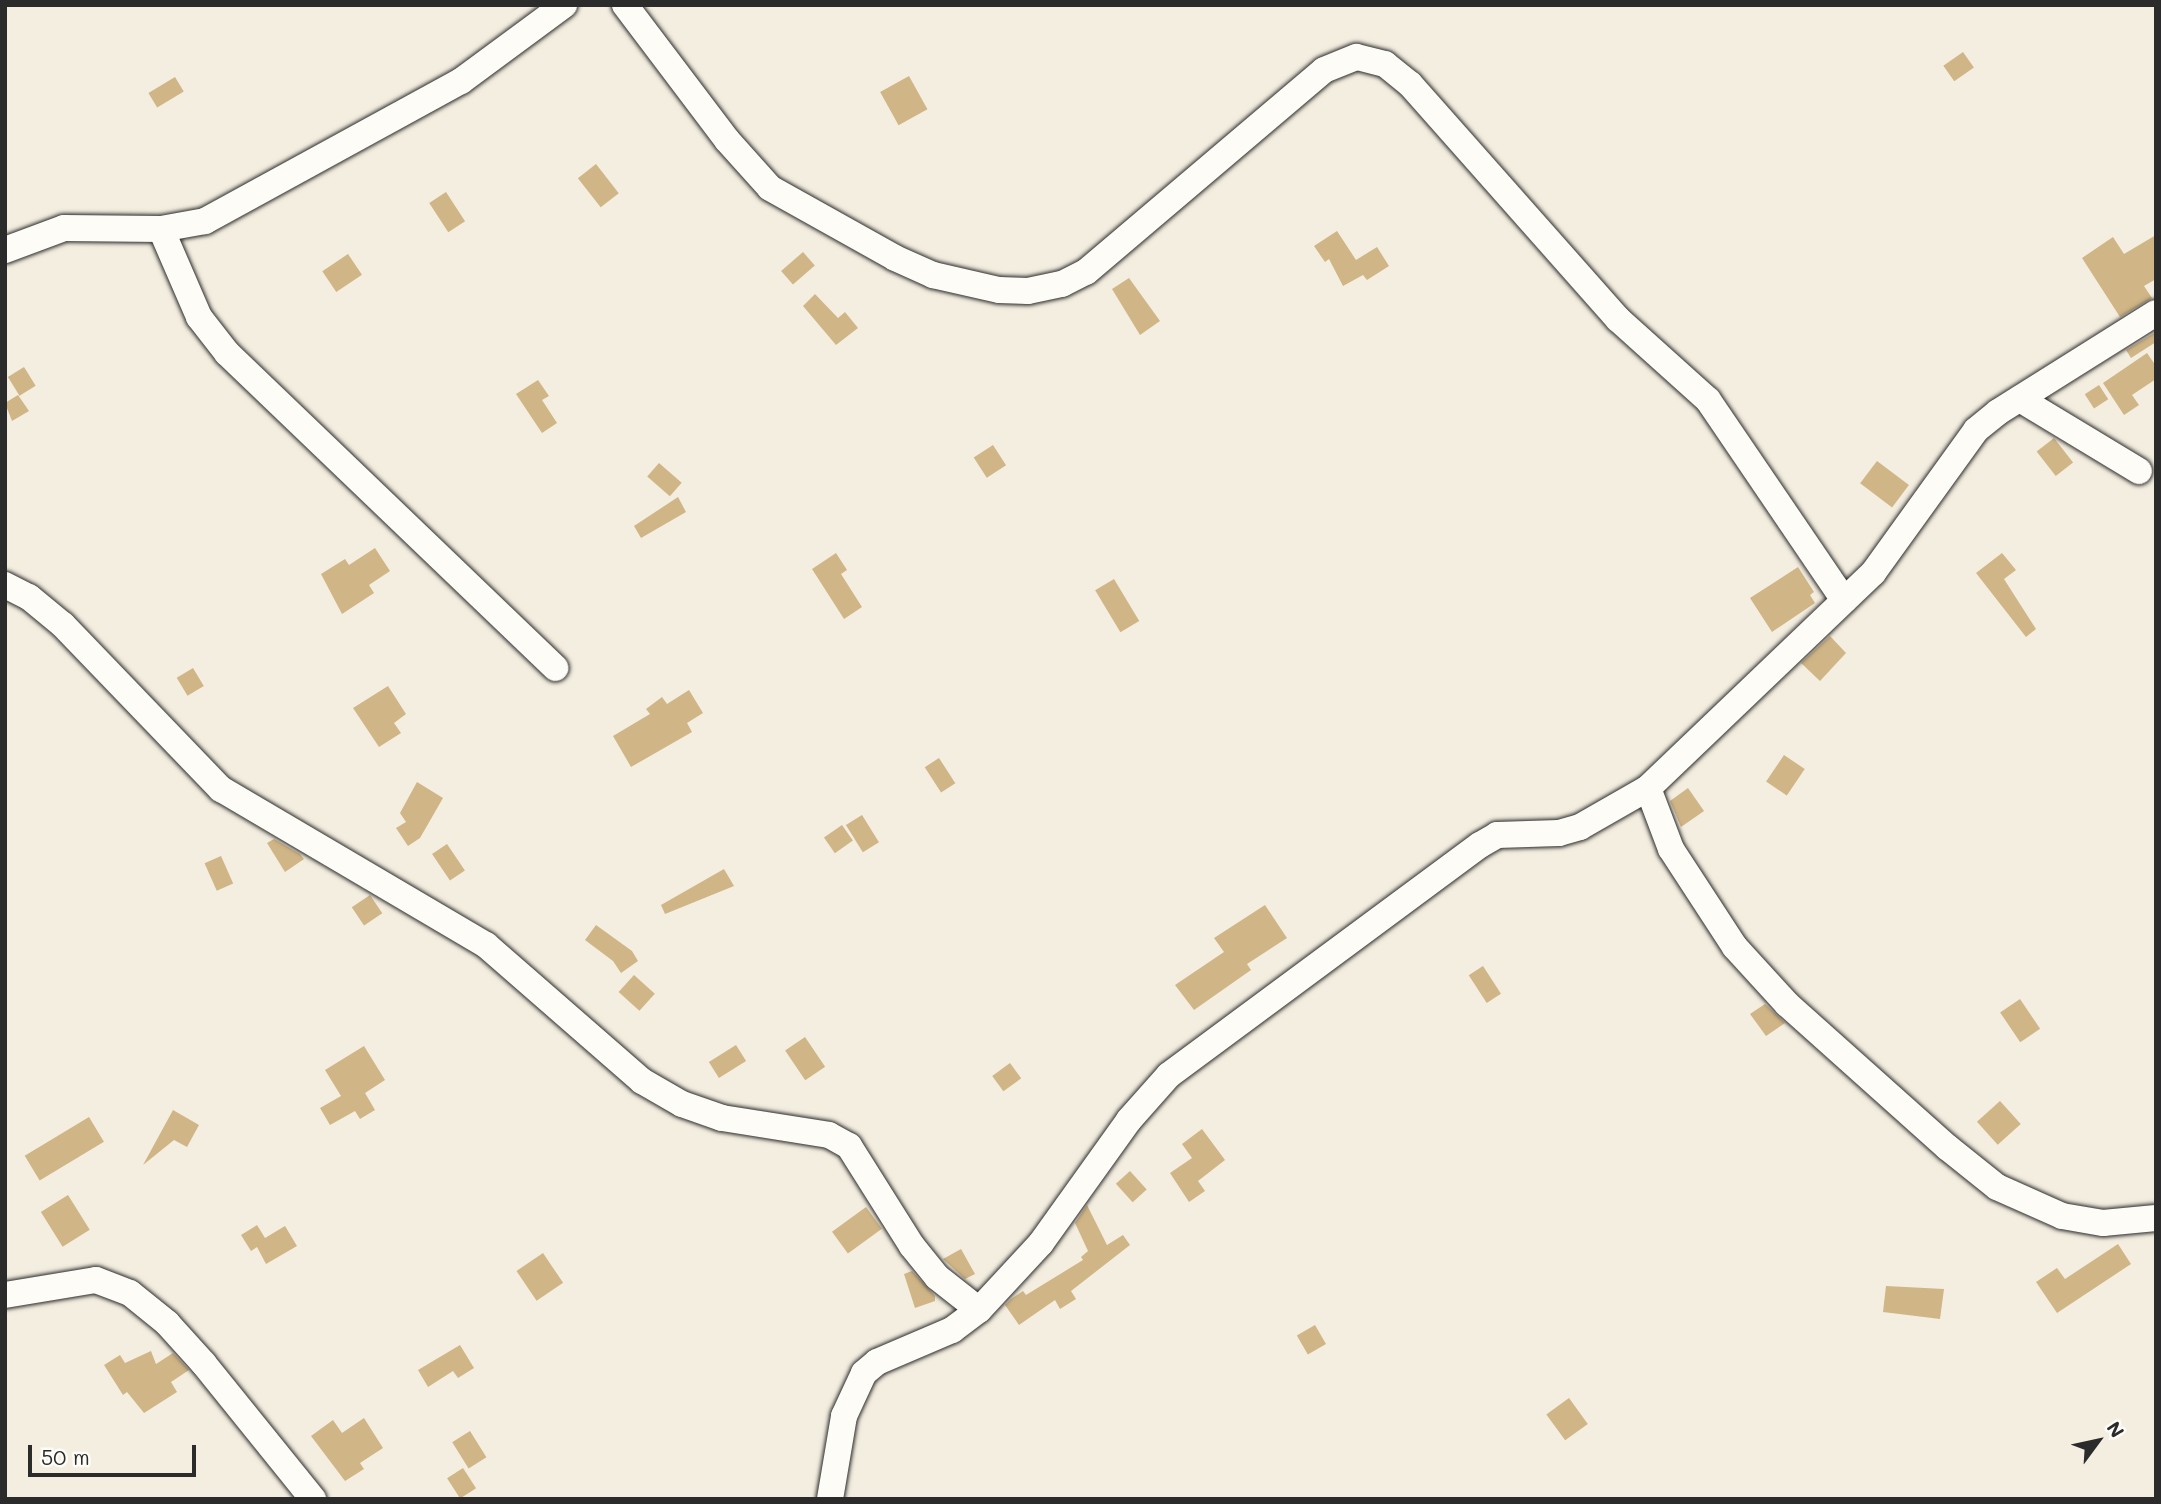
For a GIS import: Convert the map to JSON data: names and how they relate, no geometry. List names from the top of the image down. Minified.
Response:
{"scale_bar":"50 m","north":"top right"}
